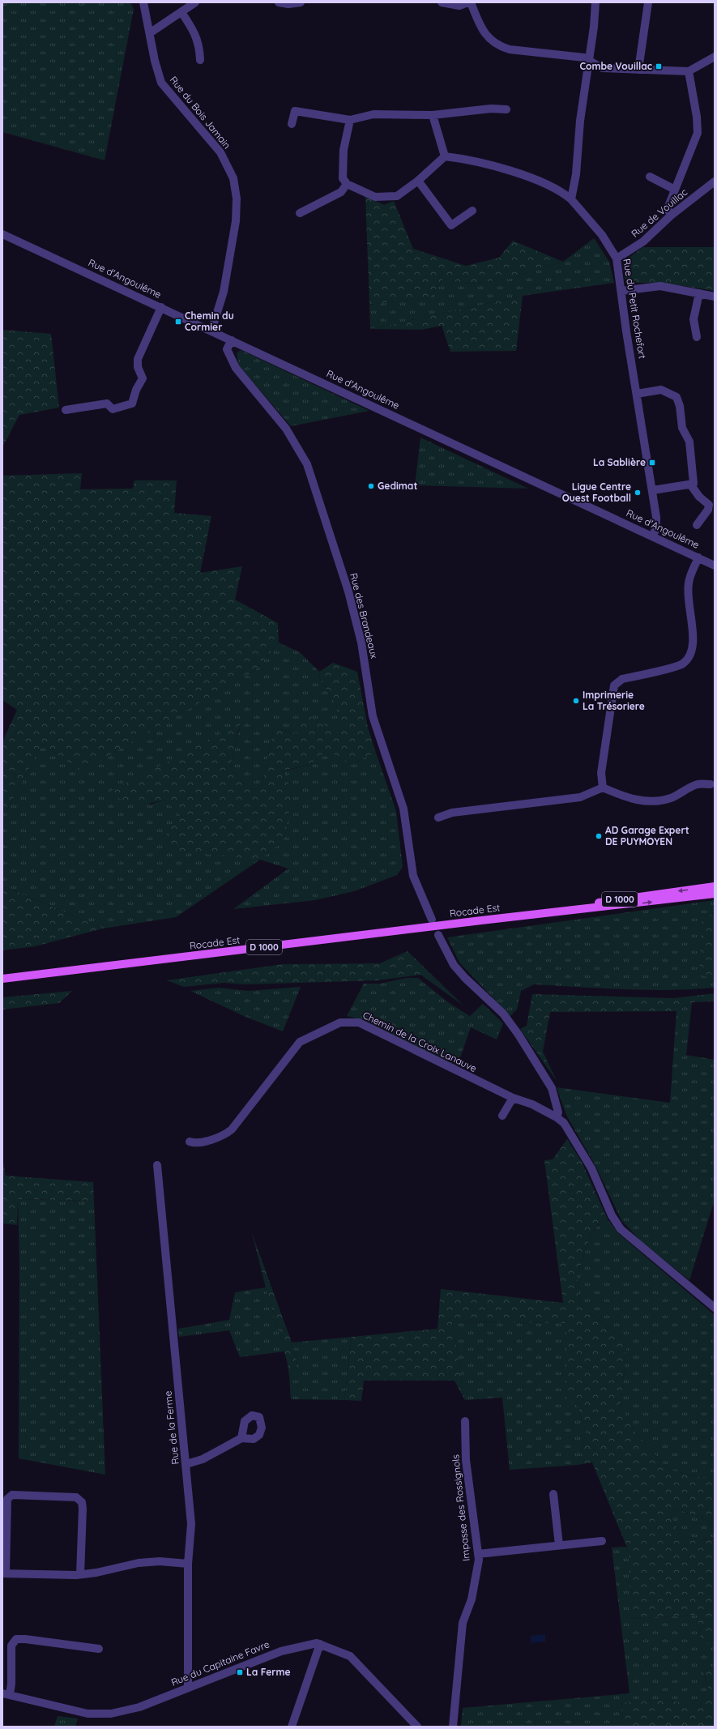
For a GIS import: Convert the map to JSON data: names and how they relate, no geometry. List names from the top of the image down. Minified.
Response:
{"streets":{"main road":["D 1000","Rocade Est"],"street":["Rue du Bois Jamain","Rue de Vouillac","Rue d'Angoulême","Rue du Petit Rochefort","Rue des Brandeaux","Chemin de la Croix Lanauve","Rue de la Ferme","Impasse des Rossignols","Rue du Capitaine Favre"]},"crossings":[["Rue du Bois Jamain","Rue d'Angoulême"],["Rue de Vouillac","Rue du Petit Rochefort"],["Rue d'Angoulême","Rue du Petit Rochefort"],["Rue d'Angoulême","Rue des Brandeaux"],["Rue de la Ferme","Rue du Capitaine Favre"]],"places":{"transit":["Combe Vouillac","Chemin du Cormier","La Sablière","La Ferme"],"other":["Gedimat","Ligue Centre Ouest Football","Imprimerie La Trésoriere","AD Garage Expert DE PUYMOYEN"]}}
